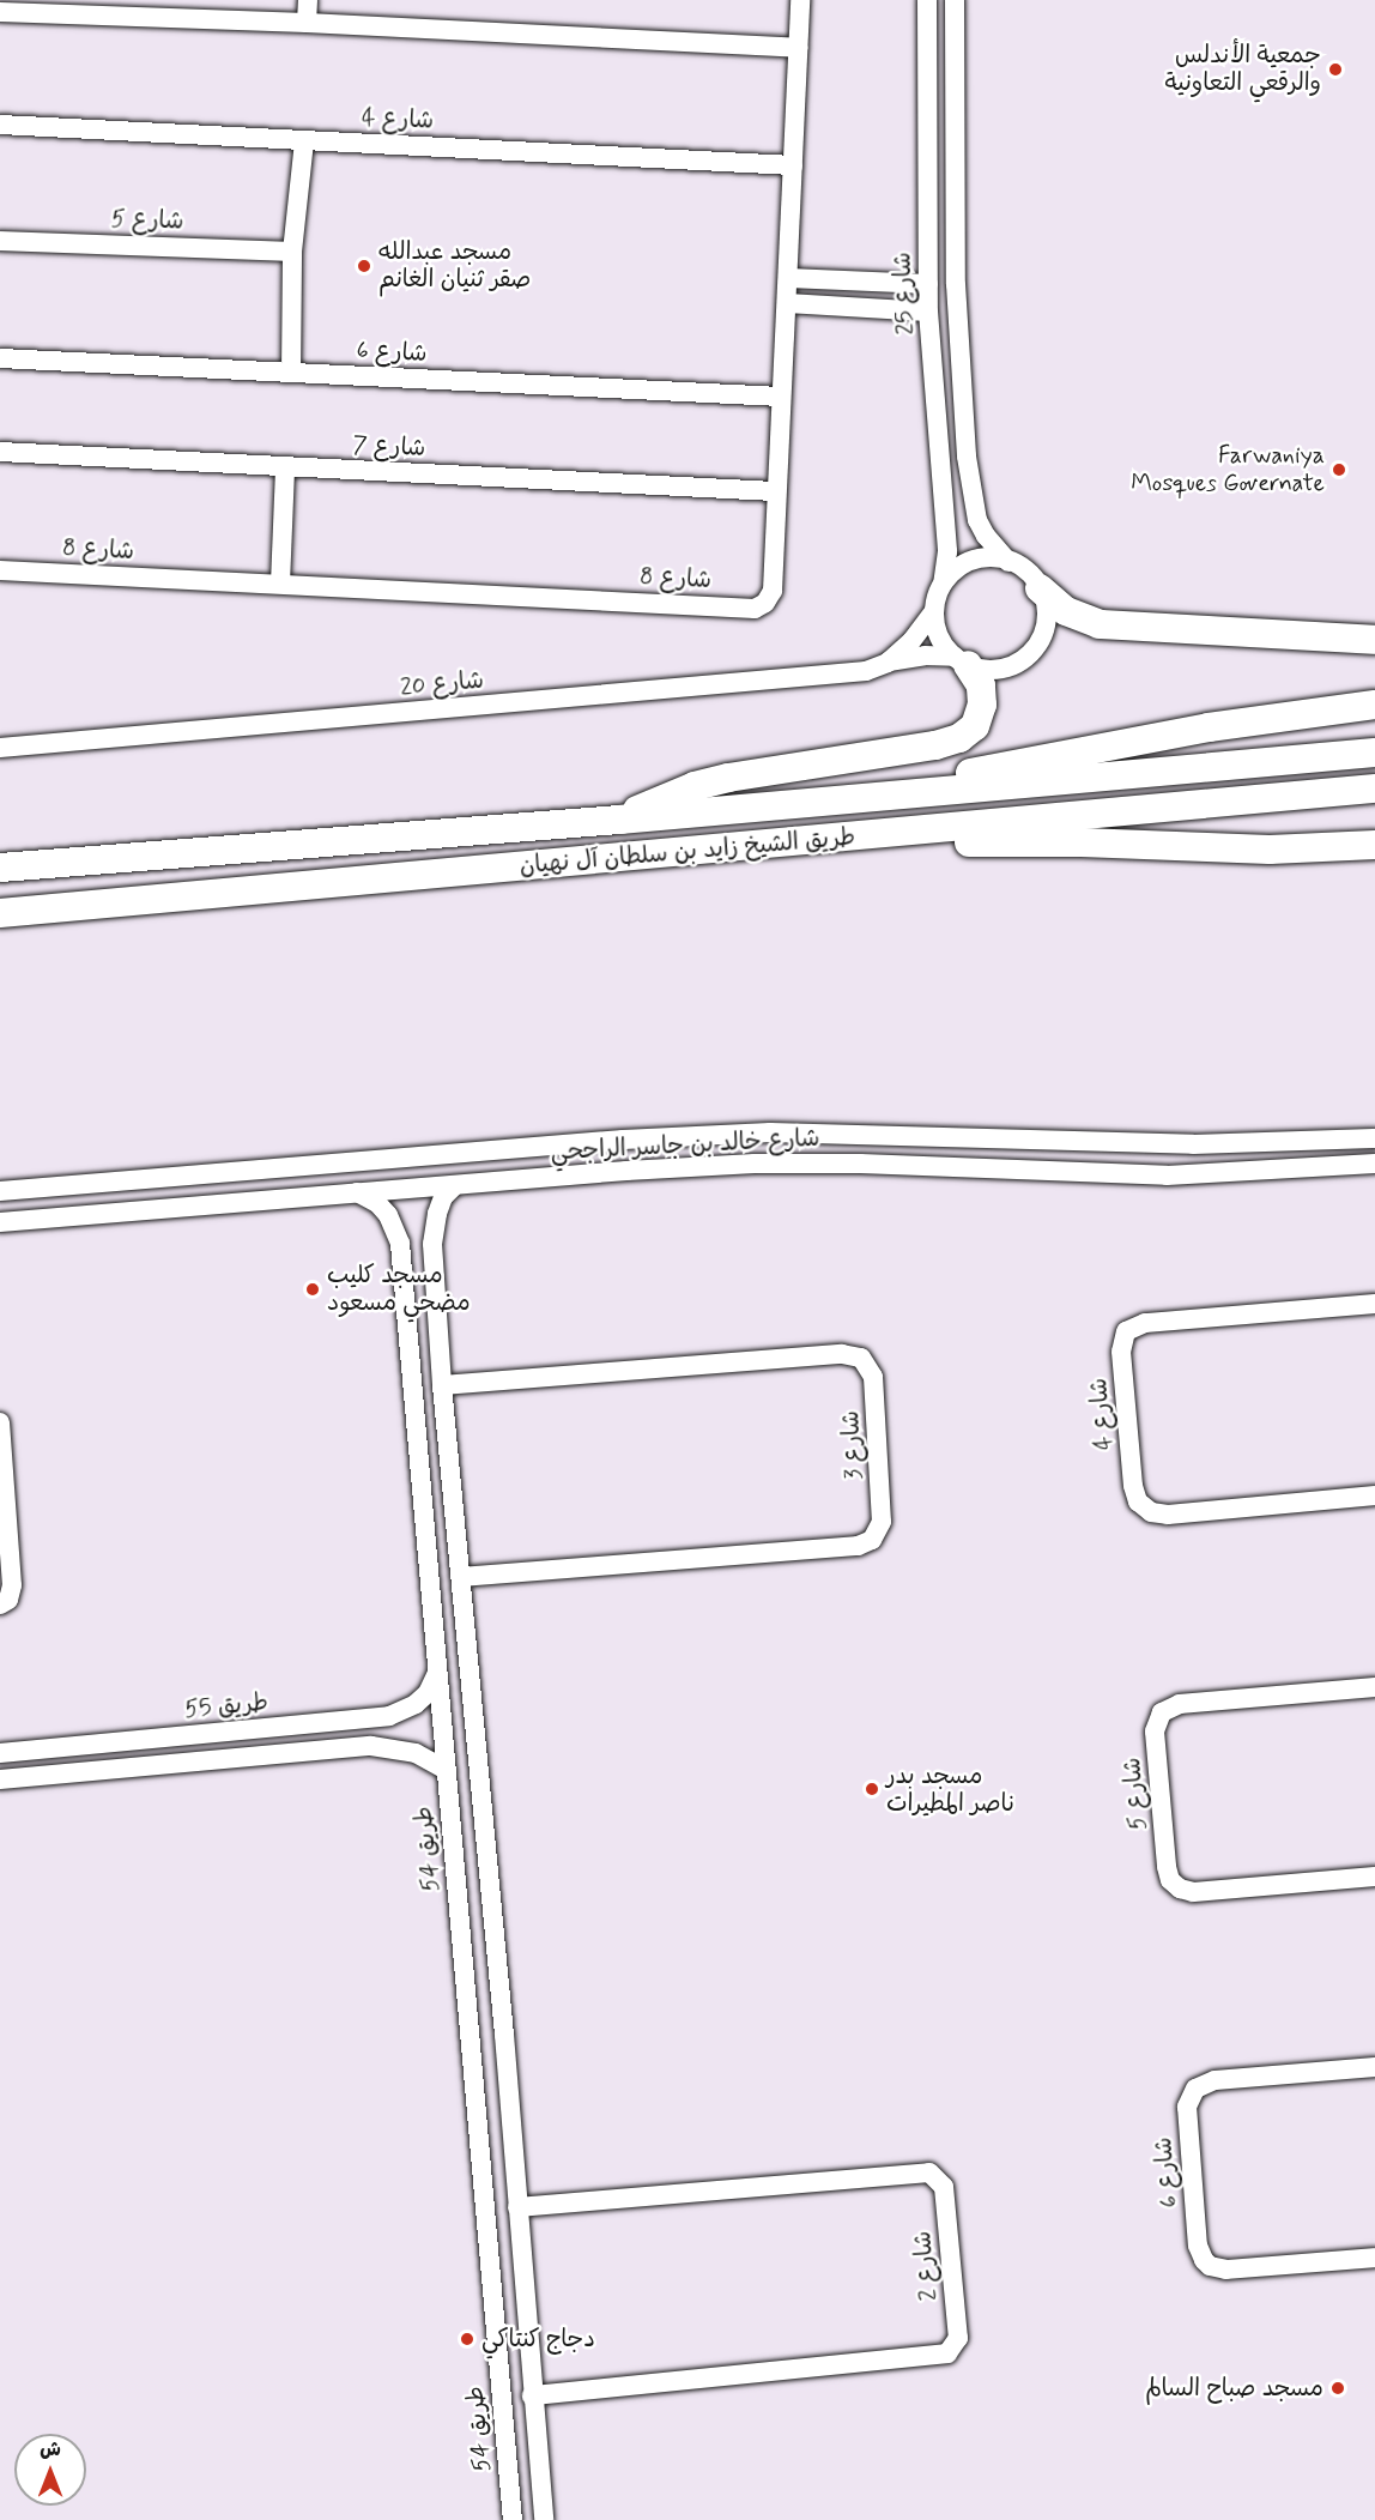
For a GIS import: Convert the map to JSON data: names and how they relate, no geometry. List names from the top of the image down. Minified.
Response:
{"streets":{"highway":["طريق الشيخ زايد بن سلطان آل نهيان"],"street":["شارع 4","شارع 5","شارع 25","شارع 6","شارع 7","شارع 8","شارع 20","شارع خالد بن جاسر الراجحي","شارع 3","طريق 55","طريق 54","شارع 2"]},"crossings":[["شارع 4","شارع 8"],["شارع 25","شارع 20"],["شارع 6","شارع 8"],["شارع 7","شارع 8"],["شارع خالد بن جاسر الراجحي","طريق 54"],["طريق 55","طريق 54"]],"places":["جمعية الأندلس والرقعي التعاونية","مسجد عبدالله صقر ثنيان الغانم","Farwaniya Mosques Governate","مسجد كليب مضحي مسعود","مسجد بدر ناصر المطيرات","دجاج كنتاكي","مسجد صباح السالم"],"north":"top"}
